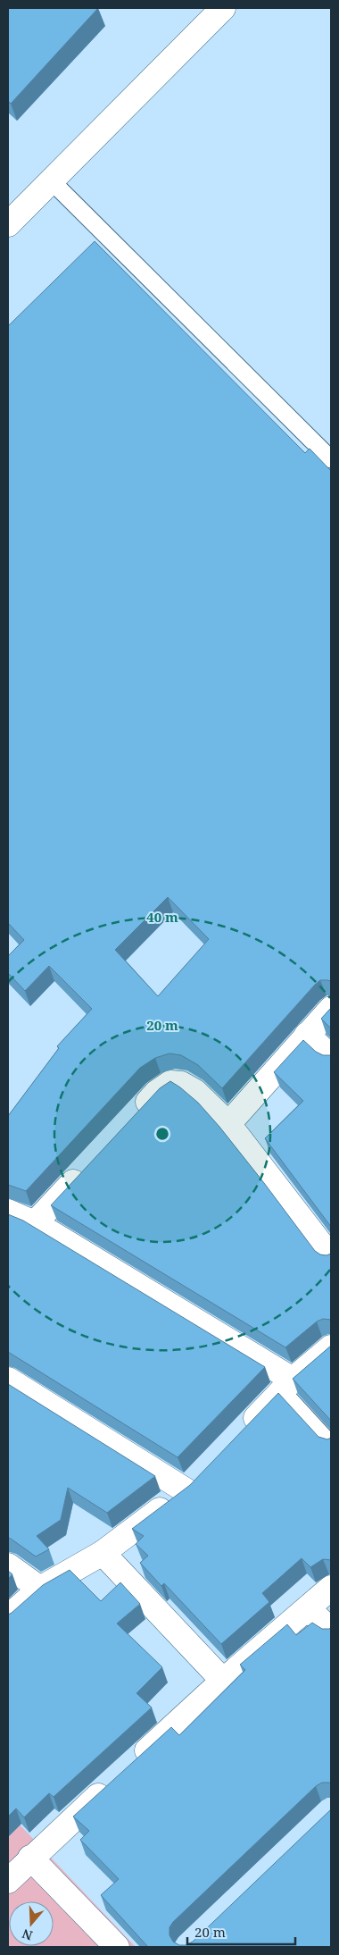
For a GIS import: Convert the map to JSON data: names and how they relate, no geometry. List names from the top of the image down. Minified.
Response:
{"scale_bar":"20 m","north":"bottom","rings":["40 m","20 m"]}
